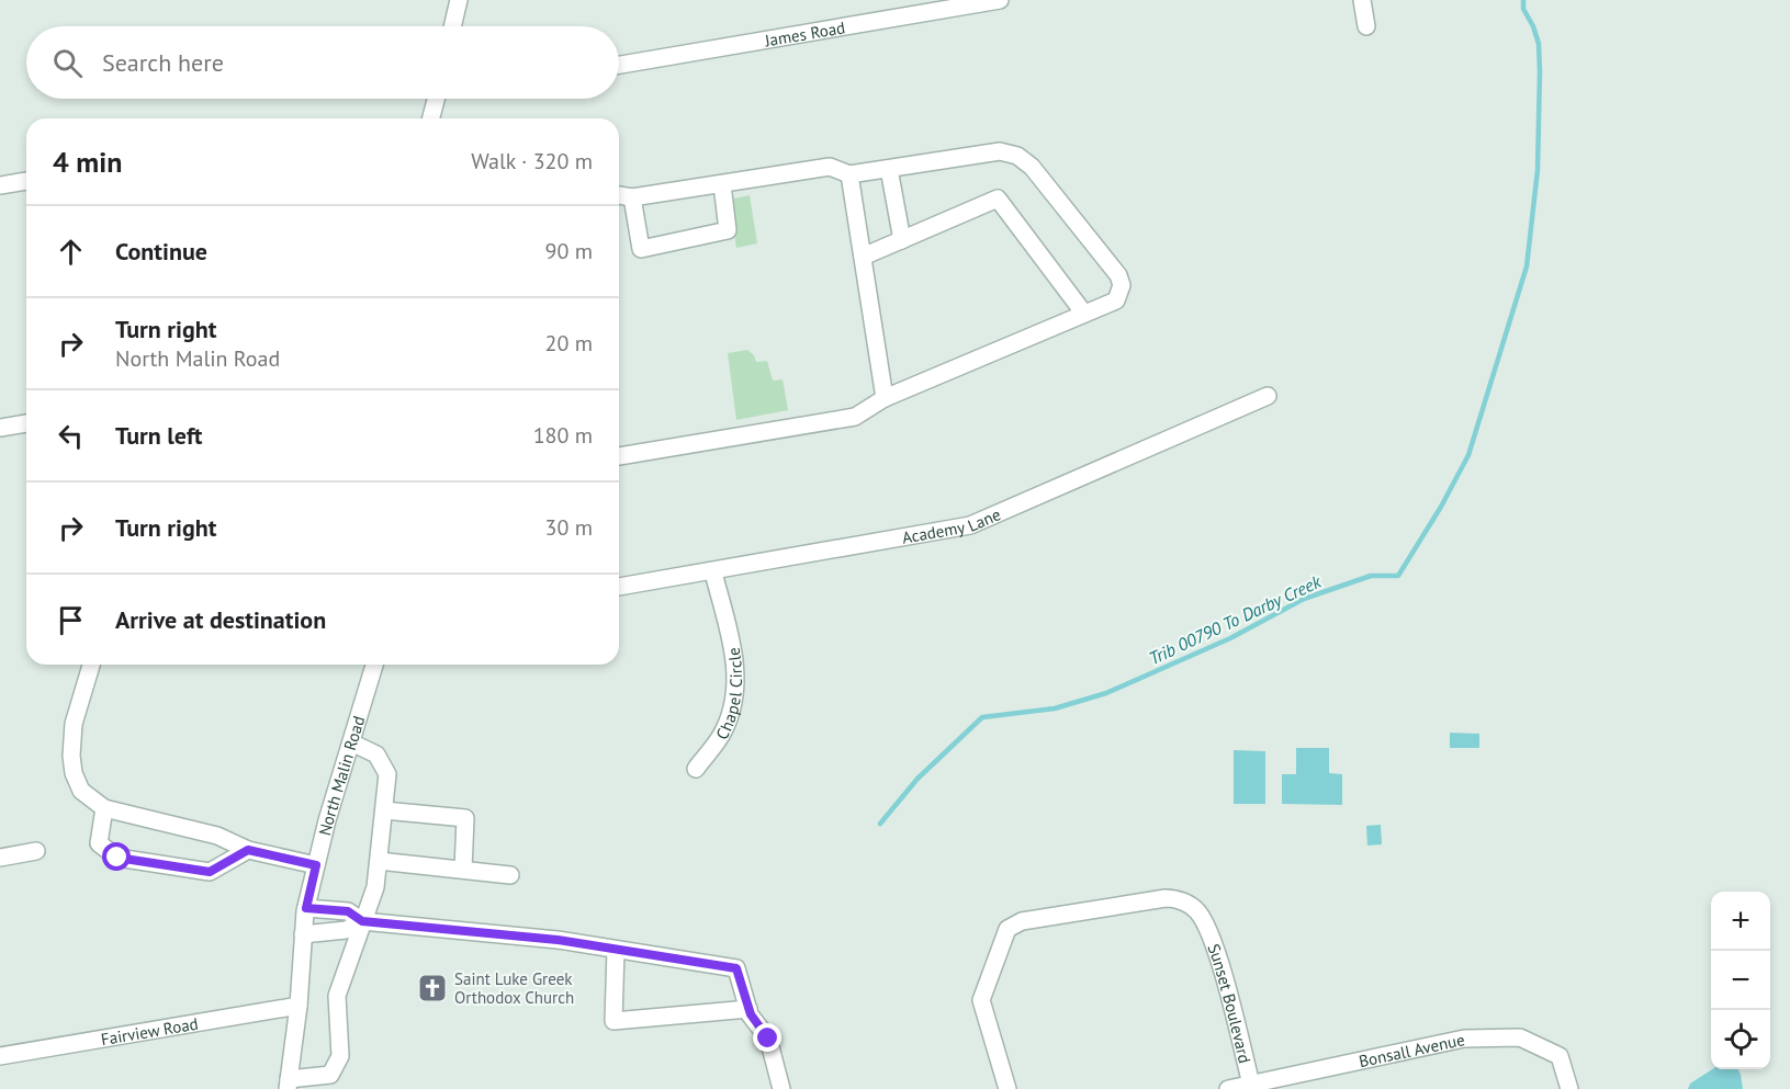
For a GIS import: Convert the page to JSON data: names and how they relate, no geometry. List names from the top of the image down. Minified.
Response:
{"streets":{"street":["James Road","Academy Lane","Chapel Circle","North Malin Road","Sunset Boulevard","Fairview Road","Bonsall Avenue"]},"crossings":[["Academy Lane","Chapel Circle"],["North Malin Road","Fairview Road"],["Sunset Boulevard","Bonsall Avenue"]],"water":["Trib 00790 To Darby Creek"],"places":{"church":["Saint Luke Greek Orthodox Church"]},"page":{"search":"Search here","heading":["4 min","Walk · 320 m"],"list":[["Continue","90 m"],["Turn right","North Malin Road","20 m"],["Turn left","180 m"],["Turn right","30 m"],"Arrive at destination"],"map_buttons":["+","−"]}}
